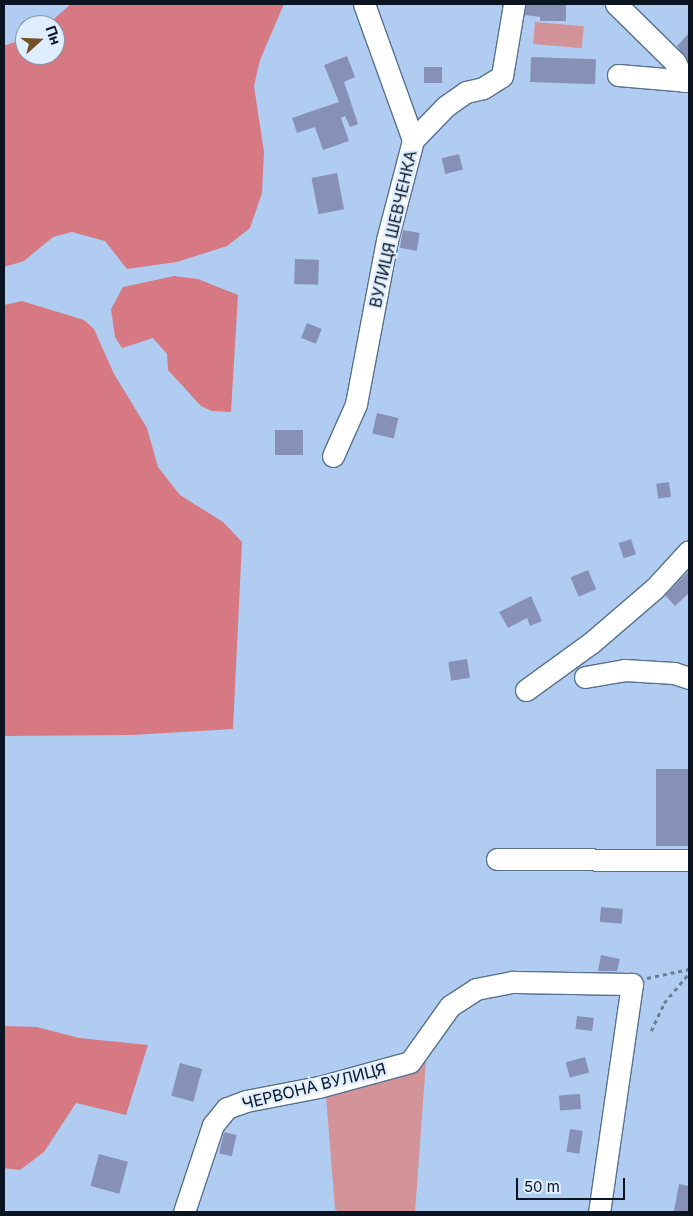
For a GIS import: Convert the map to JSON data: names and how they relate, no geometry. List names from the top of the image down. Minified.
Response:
{"streets":{"street":["ВУЛИЦЯ ШЕВЧЕНКА","ЧЕРВОНА ВУЛИЦЯ"]},"scale_bar":"50 m","north":"right"}
